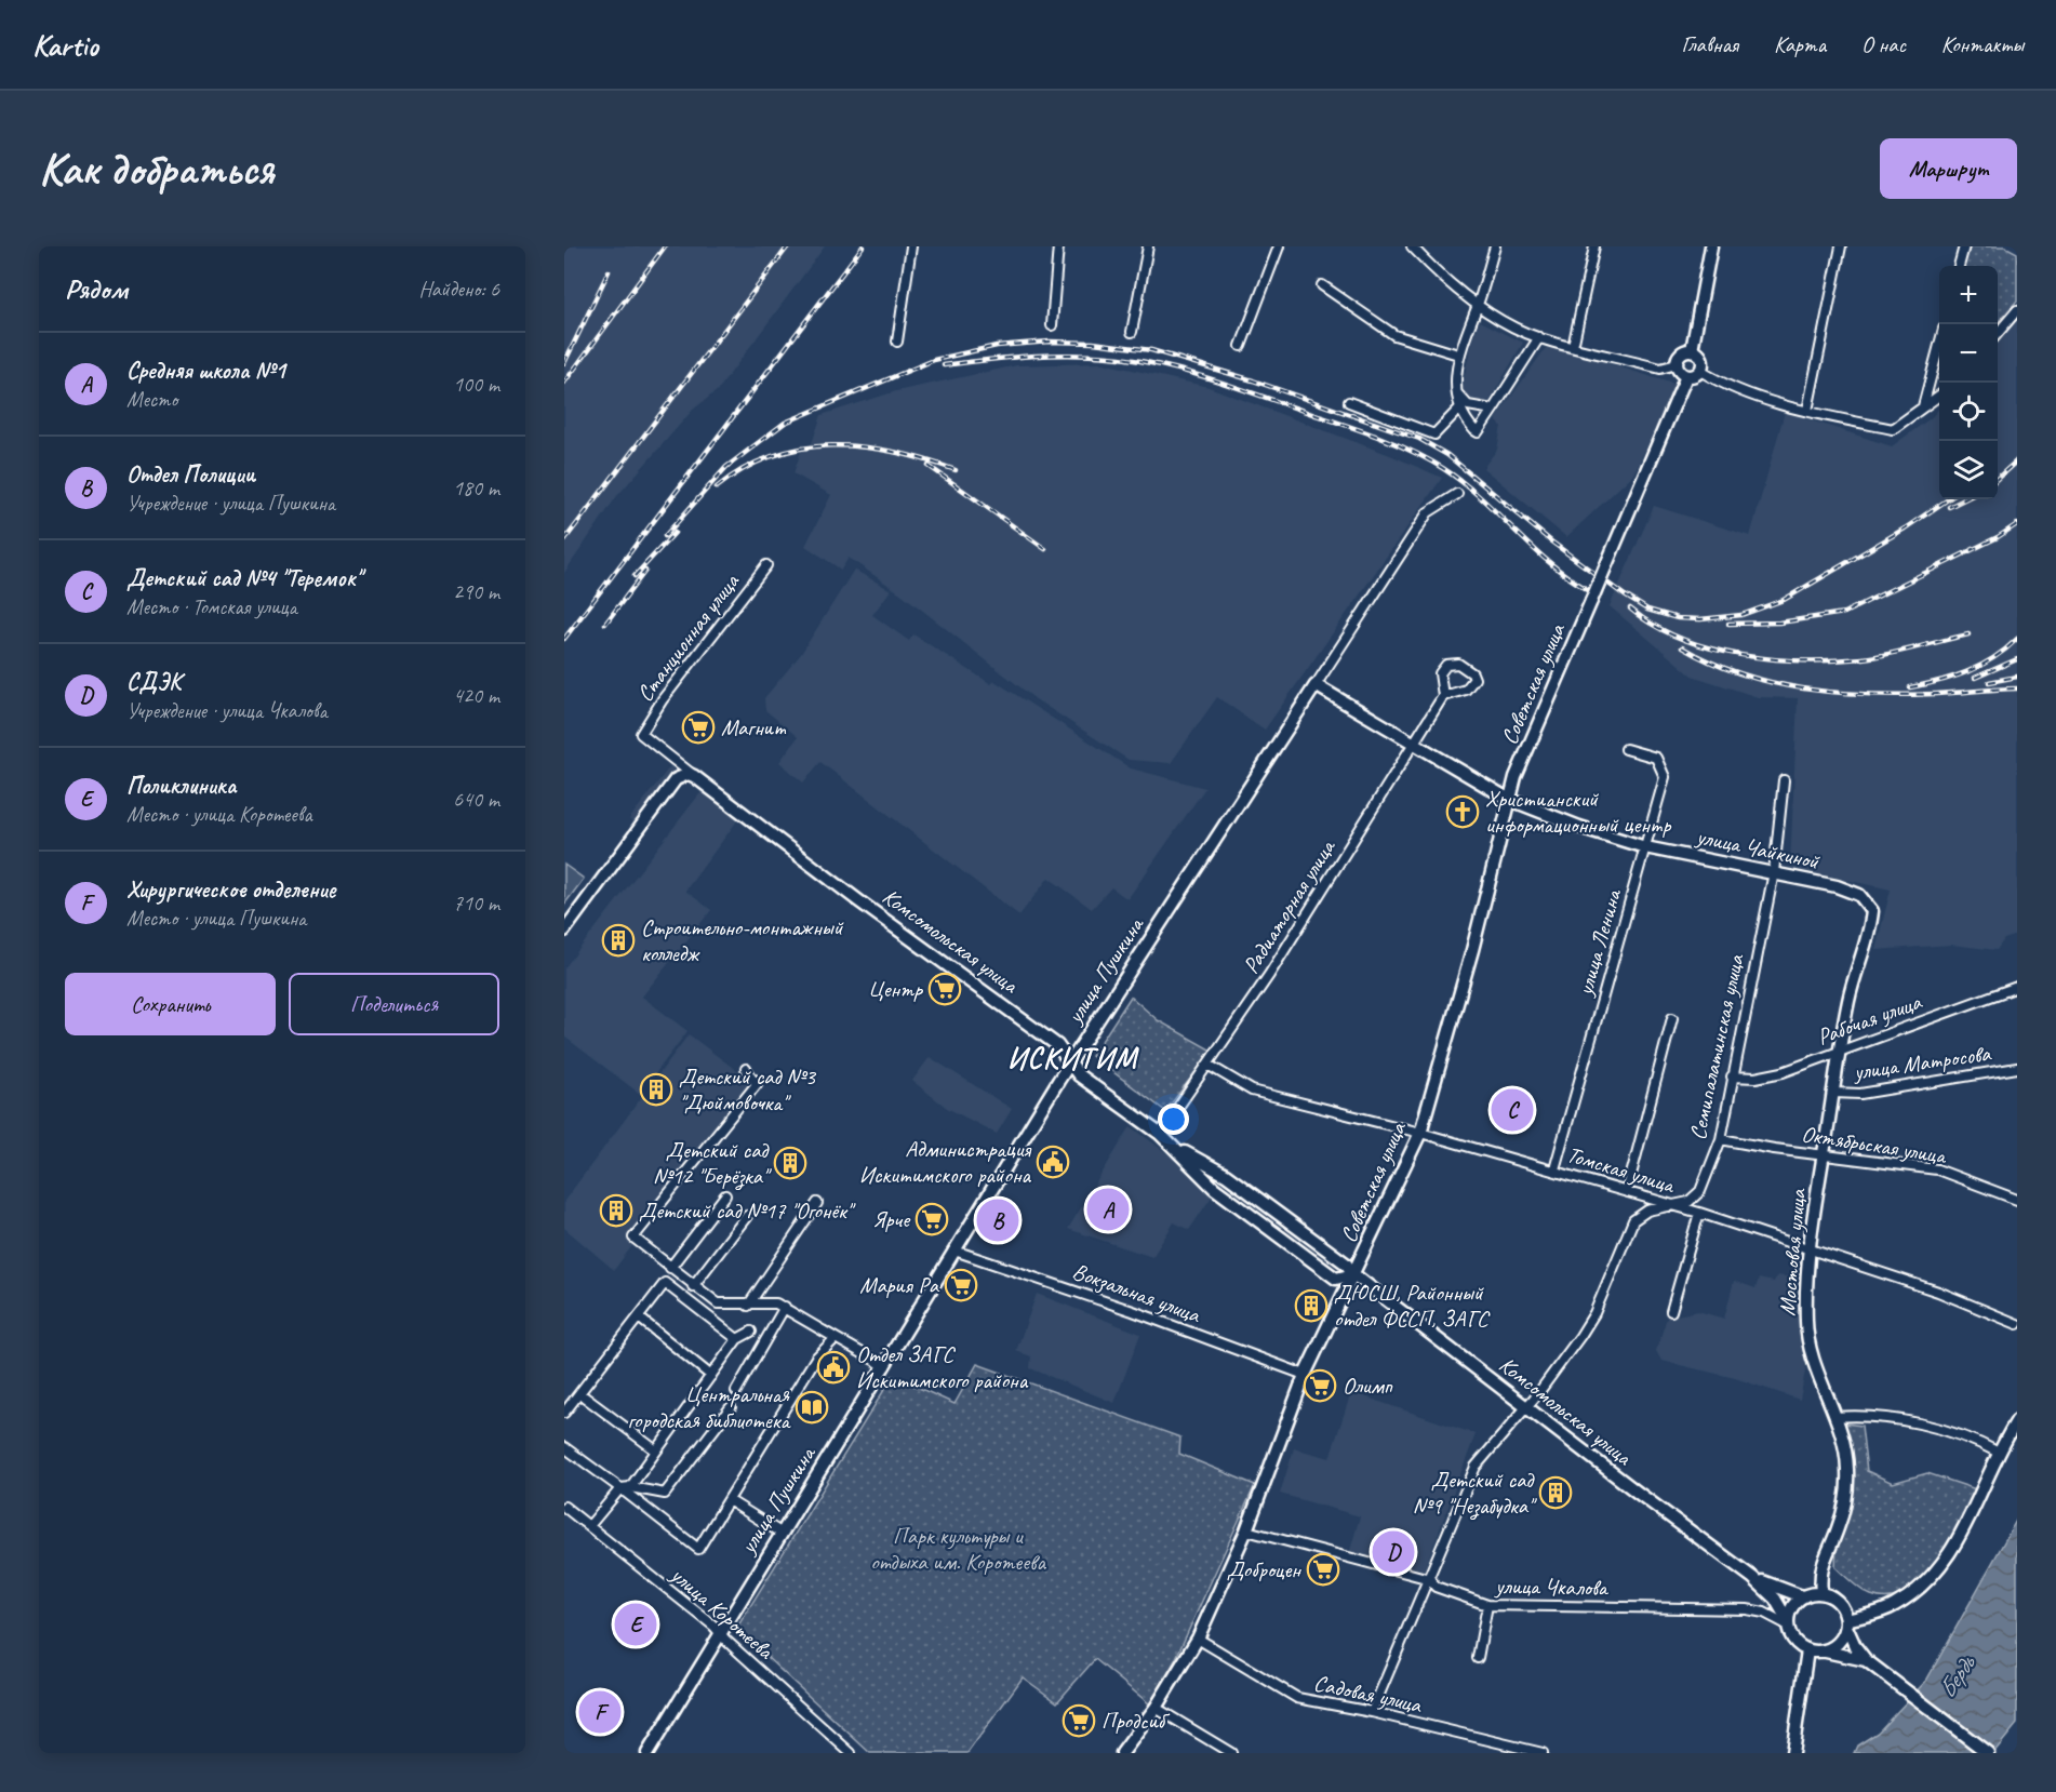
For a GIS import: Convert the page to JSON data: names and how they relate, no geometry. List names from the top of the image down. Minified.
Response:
{"streets":{"main road":["Советская улица","улица Чайкиной","Комсомольская улица","улица Пушкина","Мостовая улица"],"street":["Станционная улица","Радиаторная улица","улица Ленина","Рабочая улица","Семипалатинская улица","улица Матросова","Октябрьская улица","Томская улица","Вокзальная улица","улица Чкалова","улица Коротеева","Садовая улица"]},"crossings":[["Станционная улица","Комсомольская улица"],["Советская улица","улица Чайкиной"],["Советская улица","Комсомольская улица"],["Советская улица","Томская улица"],["Советская улица","Вокзальная улица"],["Советская улица","улица Чкалова"],["Советская улица","Садовая улица"],["улица Чайкиной","Радиаторная улица"],["улица Чайкиной","улица Ленина"],["улица Чайкиной","улица Пушкина"],["улица Чайкиной","Семипалатинская улица"],["улица Чайкиной","Мостовая улица"],["Радиаторная улица","Комсомольская улица"],["Радиаторная улица","Томская улица"],["Комсомольская улица","улица Пушкина"],["Комсомольская улица","Семипалатинская улица"],["Комсомольская улица","Мостовая улица"],["Комсомольская улица","улица Чкалова"],["улица Ленина","Томская улица"],["улица Пушкина","Вокзальная улица"],["улица Пушкина","улица Коротеева"],["Рабочая улица","Семипалатинская улица"],["Рабочая улица","Мостовая улица"],["Семипалатинская улица","Октябрьская улица"],["Семипалатинская улица","Томская улица"],["Семипалатинская улица","улица Чкалова"],["Семипалатинская улица","Садовая улица"],["улица Матросова","Мостовая улица"],["Октябрьская улица","Мостовая улица"],["Томская улица","Мостовая улица"],["Мостовая улица","улица Чкалова"]],"districts":["ИСКИТИМ"],"water":["Бердь"],"parks":["Парк культуры и отдыха им. Коротеева"],"places":{"supermarket":["Магнит","Центр","Ярче","Мария Ра","Олимп","Доброцен","Продсиб"],"church":["Христианский информационный центр"],"building":["Строительно-монтажный колледж","Детский сад №3 \"Дюймовочка\"","Детский сад №12 \"Берёзка\"","Детский сад №17 \"Огонёк\"","ДЮСШ, Районный отдел ФССП, ЗАГС","Детский сад №9 \"Незабудка\""],"public building":["Администрация Искитимского района","Отдел ЗАГС Искитимского района"],"library":["Центральная городская библиотека"]},"page":{"header":"Kartio","nav":["Главная","Карта","О нас","Контакты"],"buttons":["Маршрут",["Сохранить","Поделиться"]],"title":"Как добраться","heading":["Рядом","Найдено: 6"],"map_buttons":["+","−"],"list":[{"mark":"A","name":"Средняя школа №1","note":"Место","value":"100 m"},{"mark":"B","name":"Отдел Полиции","note":"Учреждение · улица Пушкина","value":"180 m"},{"mark":"C","name":"Детский сад №4 \"Теремок\"","note":"Место · Томская улица","value":"290 m"},{"mark":"D","name":"СДЭК","note":"Учреждение · улица Чкалова","value":"420 m"},{"mark":"E","name":"Поликлиника","note":"Место · улица Коротеева","value":"640 m"},{"mark":"F","name":"Хирургическое отделение","note":"Место · улица Пушкина","value":"710 m"}],"pins":["C","A","B","D","E","F"]}}
